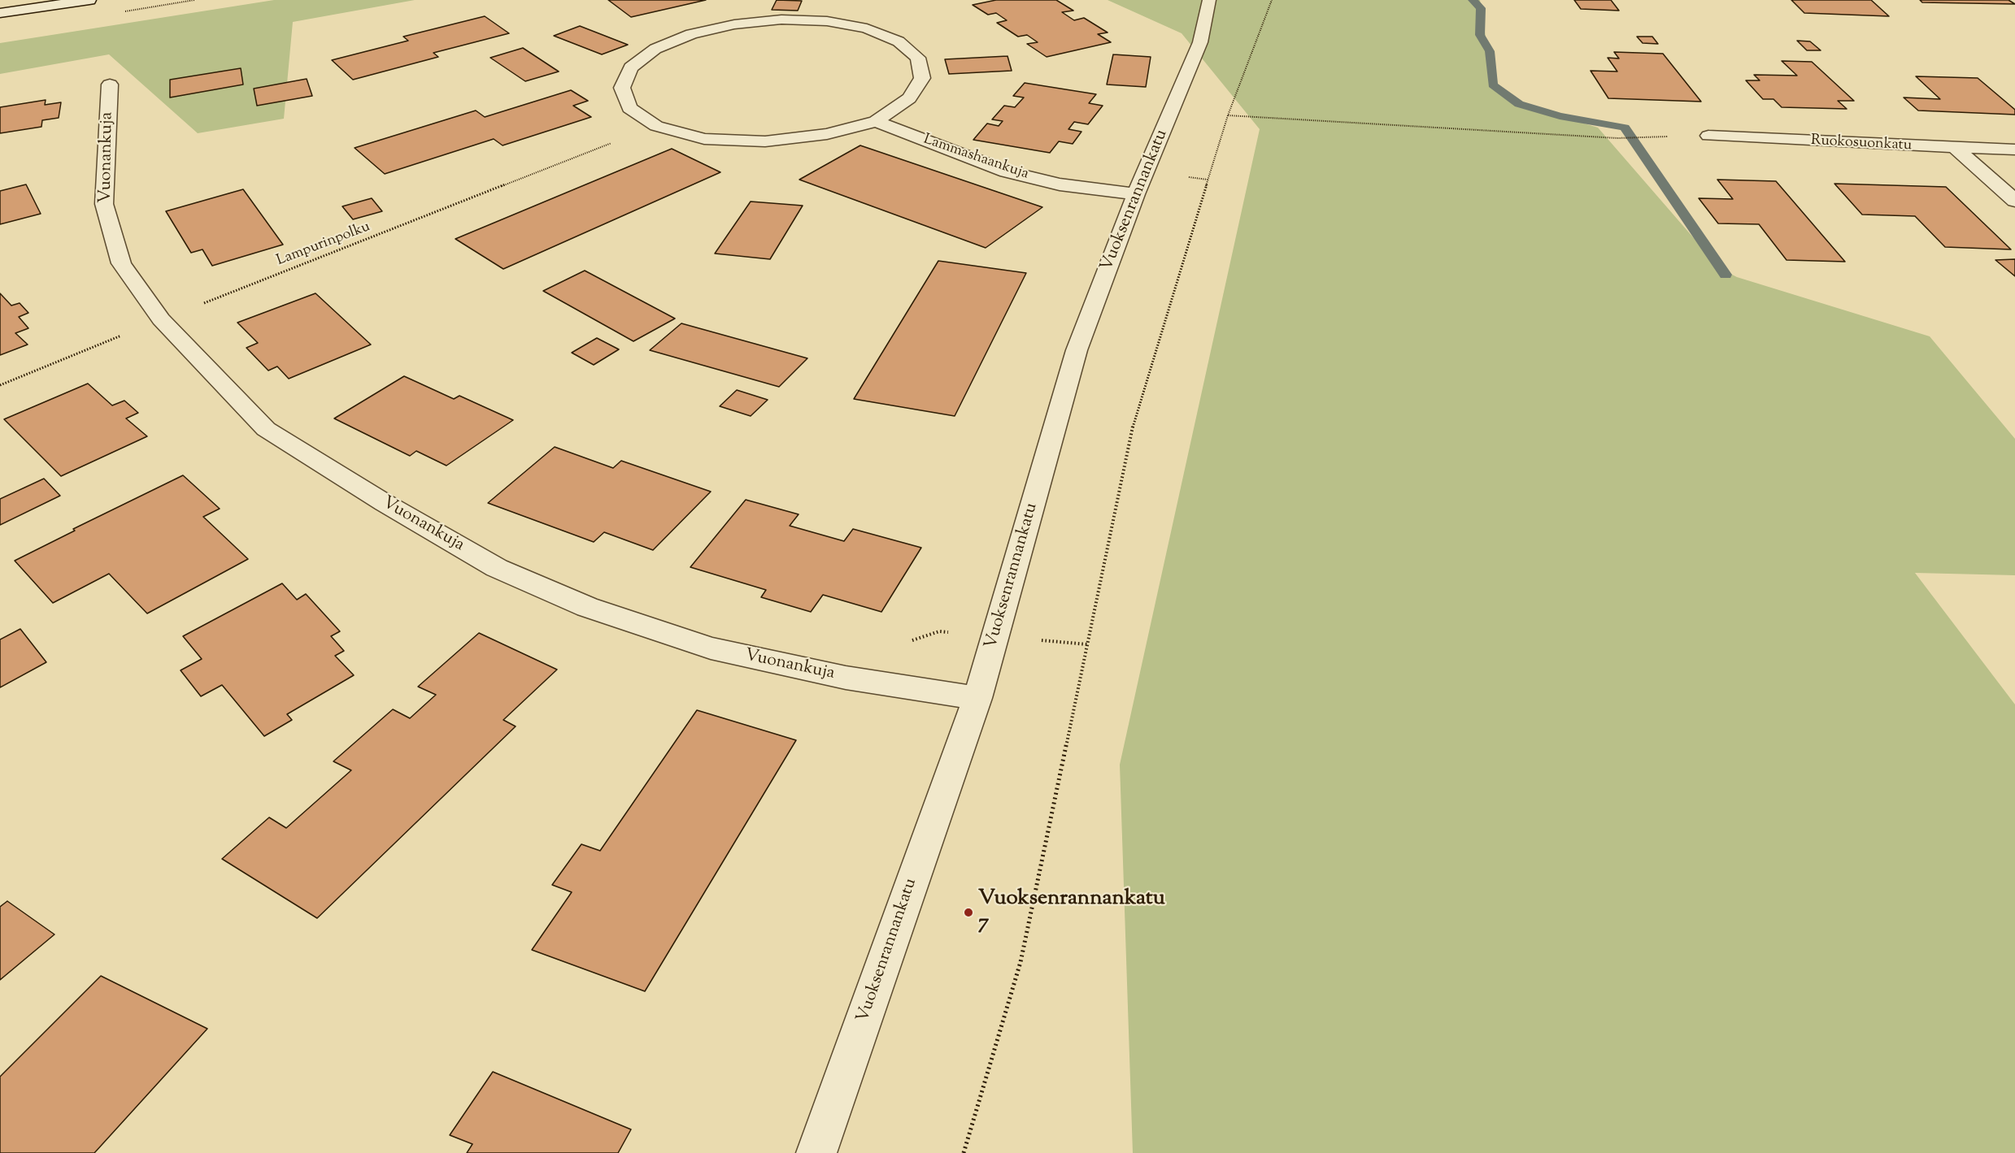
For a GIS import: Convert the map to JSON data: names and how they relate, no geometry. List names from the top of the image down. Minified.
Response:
{"streets":{"street":["Ruokosuonkatu","Vuonankuja","Lammashaankuja","Vuoksenrannankatu"],"path":["Lampurinpolku"]},"crossings":[["Vuonankuja","Vuoksenrannankatu"],["Vuonankuja","Lampurinpolku"],["Lammashaankuja","Vuoksenrannankatu"]],"places":["Vuoksenrannankatu 7"]}
